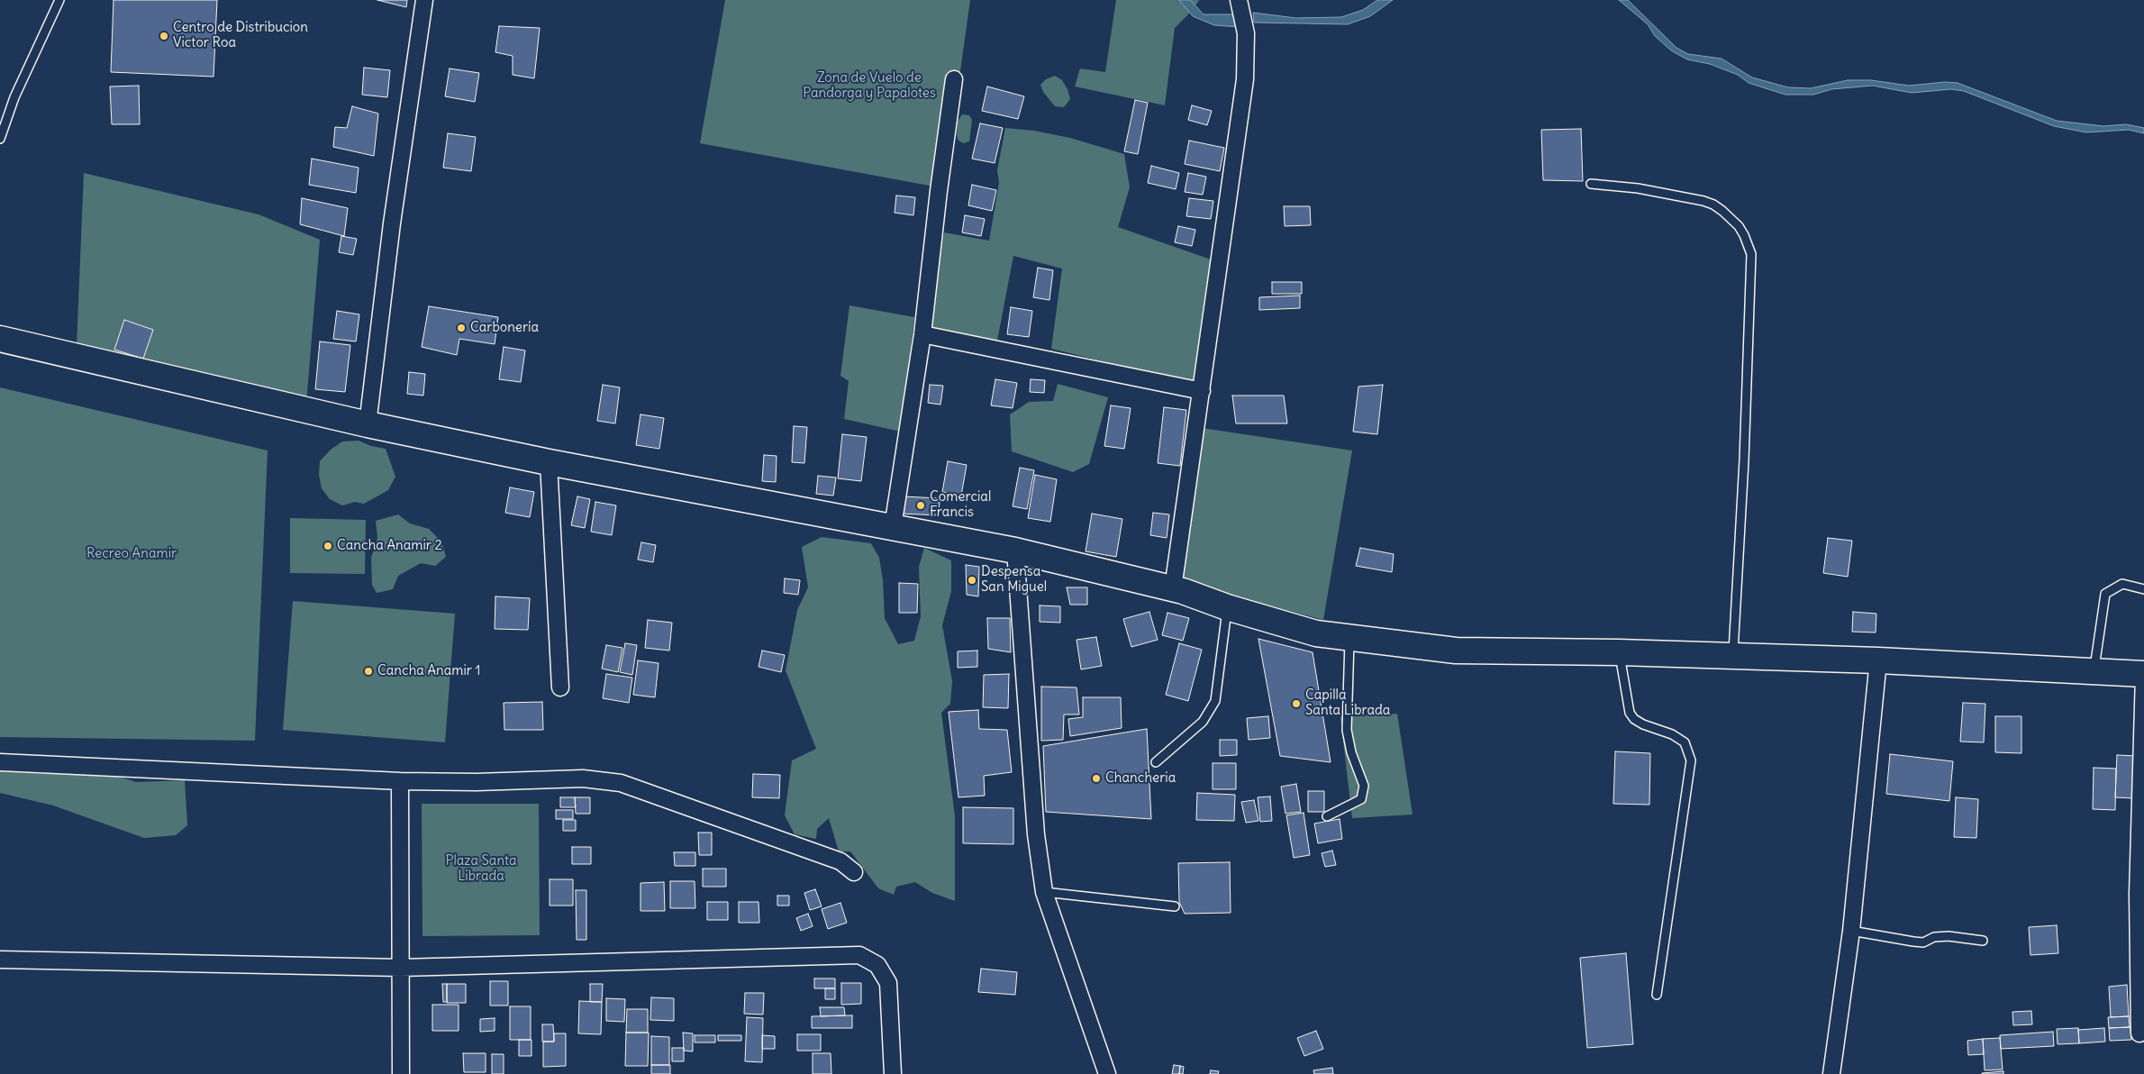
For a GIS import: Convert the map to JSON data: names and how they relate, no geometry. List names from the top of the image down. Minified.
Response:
{"parks":["Zona de Vuelo de Pandorga y Papalotes","Recreo Anamir","Plaza Santa Librada"],"places":["Centro de Distribucion Victor Roa","Carbonería","Comercial Francis","Cancha Anamir 2","Despensa San Miguel","Cancha Anamir 1","Capilla Santa Librada","Chancheria"]}
